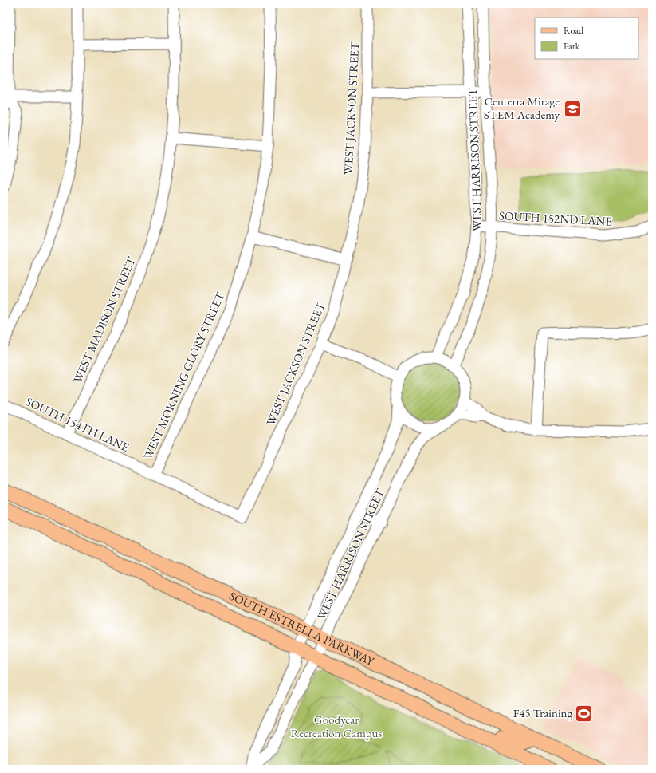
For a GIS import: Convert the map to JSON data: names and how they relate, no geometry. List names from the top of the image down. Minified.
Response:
{"streets":{"main road":["SOUTH ESTRELLA PARKWAY"],"street":["WEST JACKSON STREET","WEST HARRISON STREET","SOUTH 152ND LANE","WEST MADISON STREET","WEST MORNING GLORY STREET","SOUTH 154TH LANE"]},"crossings":[["WEST JACKSON STREET","SOUTH 154TH LANE"],["WEST HARRISON STREET","SOUTH 152ND LANE"],["WEST HARRISON STREET","SOUTH ESTRELLA PARKWAY"],["WEST MADISON STREET","SOUTH 154TH LANE"],["WEST MORNING GLORY STREET","SOUTH 154TH LANE"]],"parks":["Goodyear Recreation Campus"],"places":{"school or university":["Centerra Mirage STEM Academy"],"sports":["F45 Training"]},"legend":["Road","Park"]}
